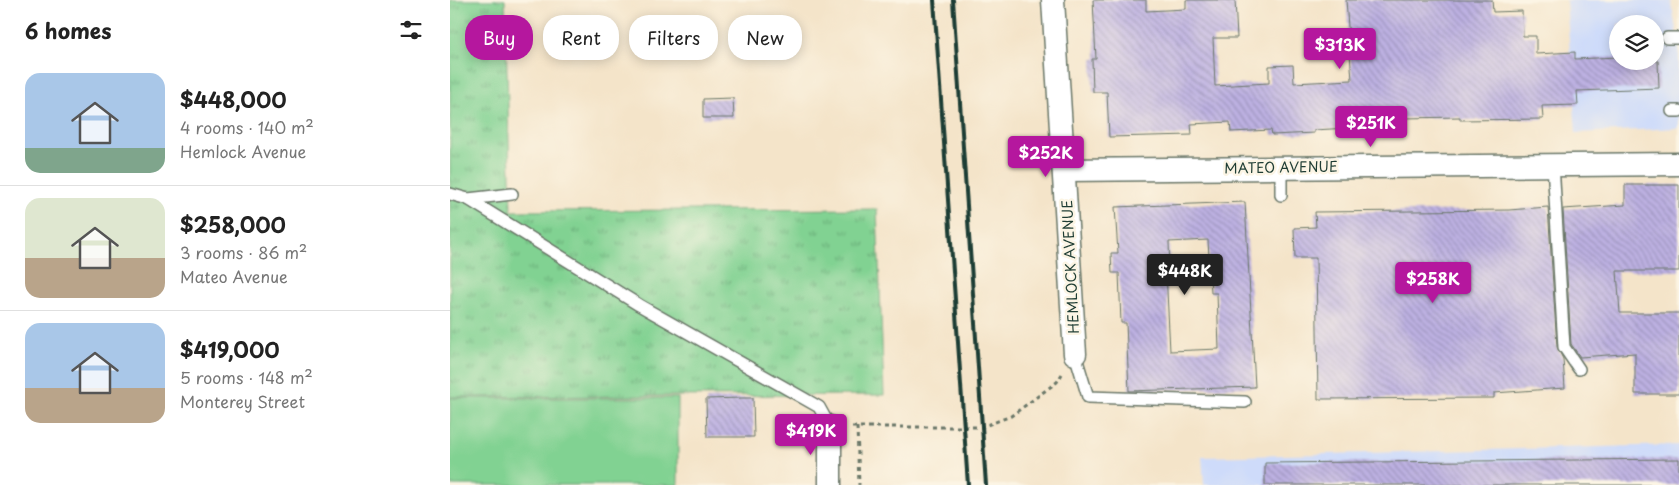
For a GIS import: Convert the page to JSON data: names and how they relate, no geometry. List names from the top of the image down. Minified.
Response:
{"streets":{"street":["MATEO AVENUE","HEMLOCK AVENUE"]},"crossings":[["MATEO AVENUE","HEMLOCK AVENUE"]],"page":{"heading":"6 homes","chip":["Buy","Rent","Filters","New"],"price":["$313K","$251K","$252K","$448K","$258K","$419K"],"list":[{"name":"$448,000","note":"4 rooms · 140 m² · Hemlock Avenue"},{"name":"$258,000","note":"3 rooms · 86 m² · Mateo Avenue"},{"name":"$419,000","note":"5 rooms · 148 m² · Monterey Street"}]}}
